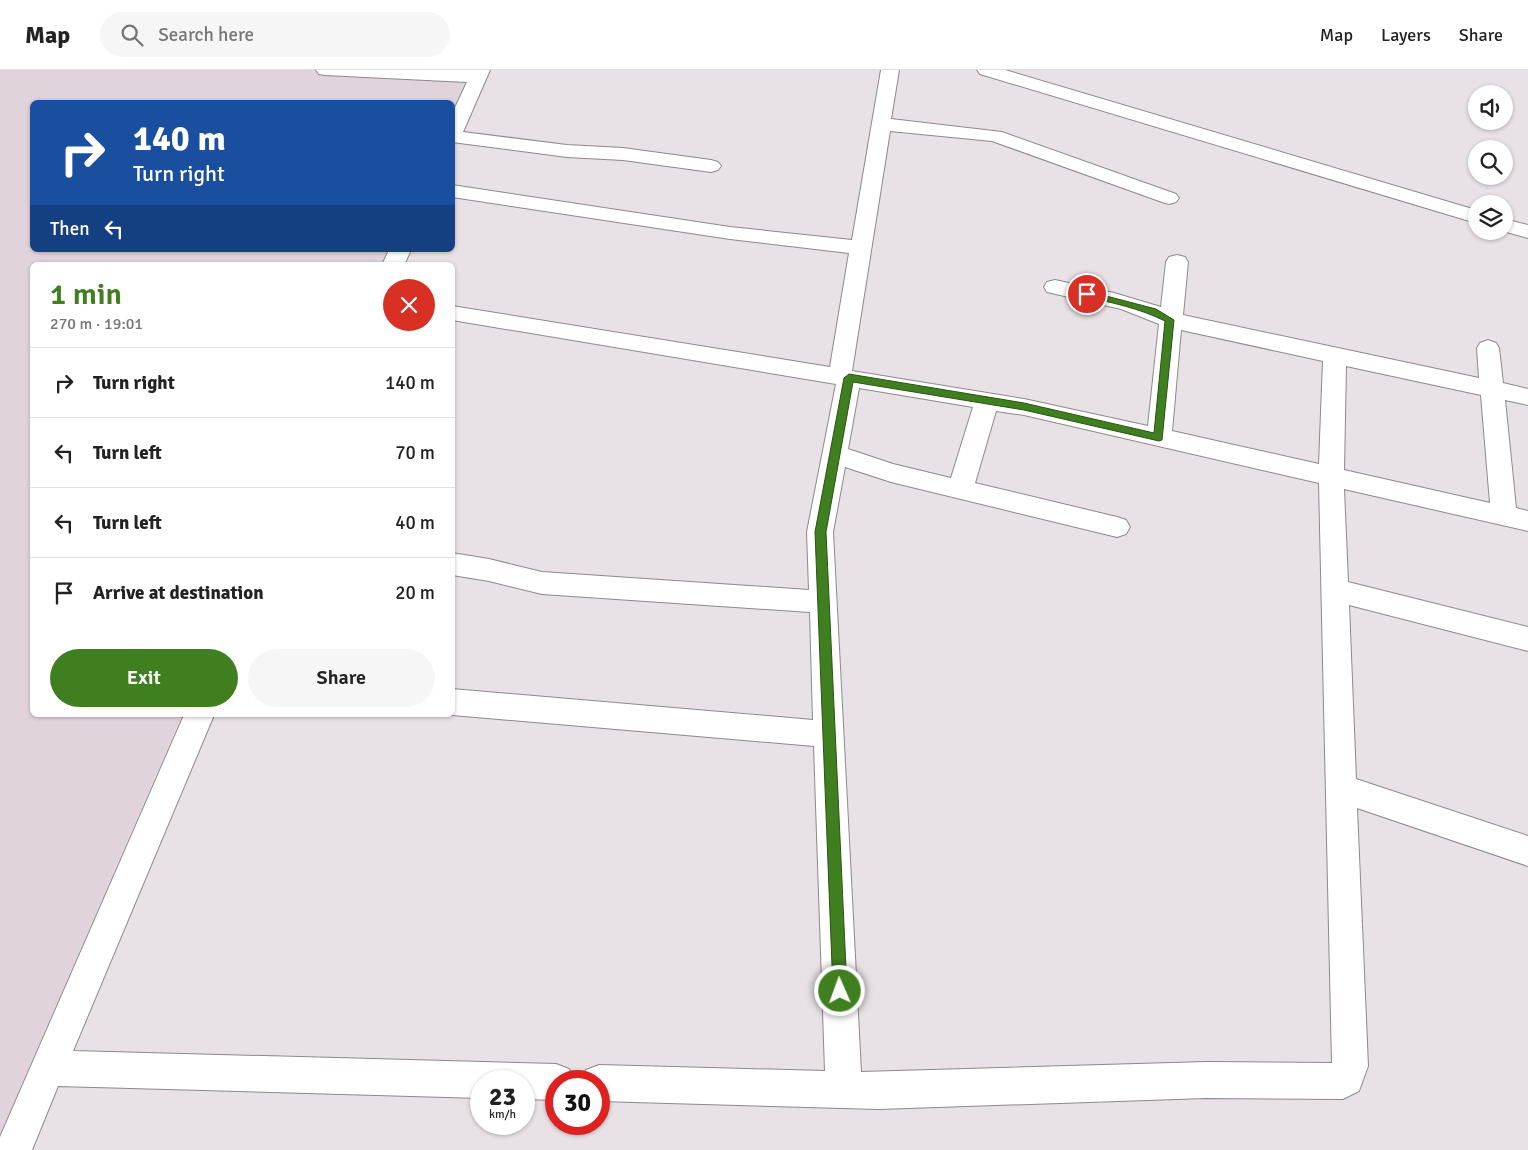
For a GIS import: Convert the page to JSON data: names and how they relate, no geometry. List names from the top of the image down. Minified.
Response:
{"page":{"header":"Map","search":"Search here","nav":["Map","Layers","Share"],"turn":["140 m","Turn right"],"then":"Then","heading":["1 min","270 m · 19:01"],"list":[{"name":"Turn right","value":"140 m"},{"name":"Turn left","value":"70 m"},{"name":"Turn left","value":"40 m"},{"name":"Arrive at destination","value":"20 m"}],"buttons":["Exit","Share"],"speed":"23 km/h","limit":"30"}}
